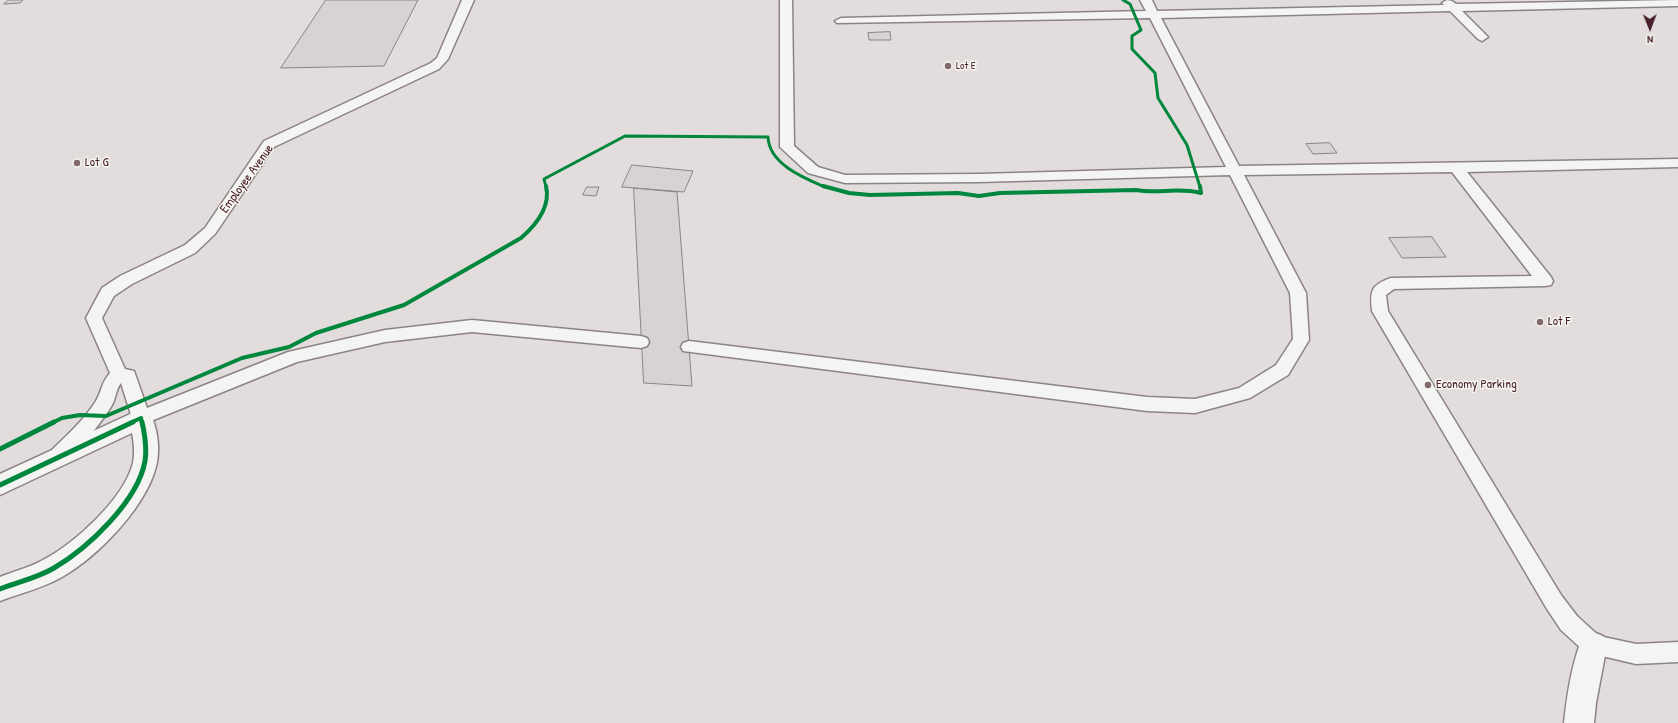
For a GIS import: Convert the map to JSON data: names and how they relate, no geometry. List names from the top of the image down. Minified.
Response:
{"streets":{"street":["Employee Avenue"]},"places":["Lot E","Lot G","Lot F","Economy Parking"],"north":"bottom"}
